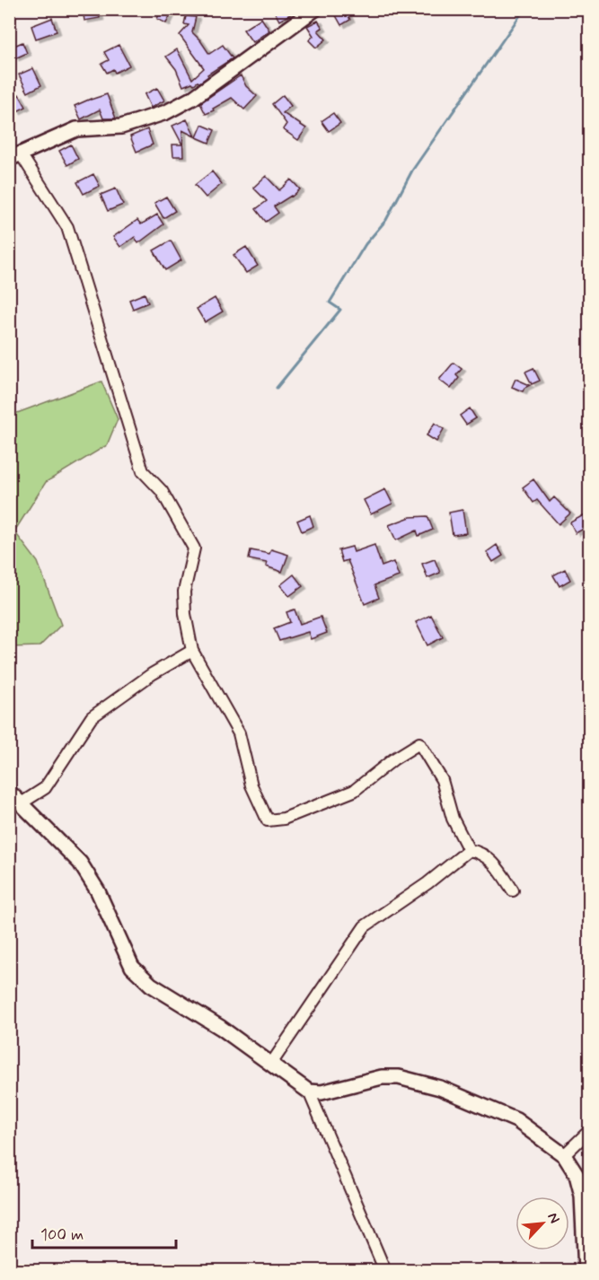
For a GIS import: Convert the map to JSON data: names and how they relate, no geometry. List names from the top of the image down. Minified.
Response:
{"scale_bar":"100 m","north":"top right"}
